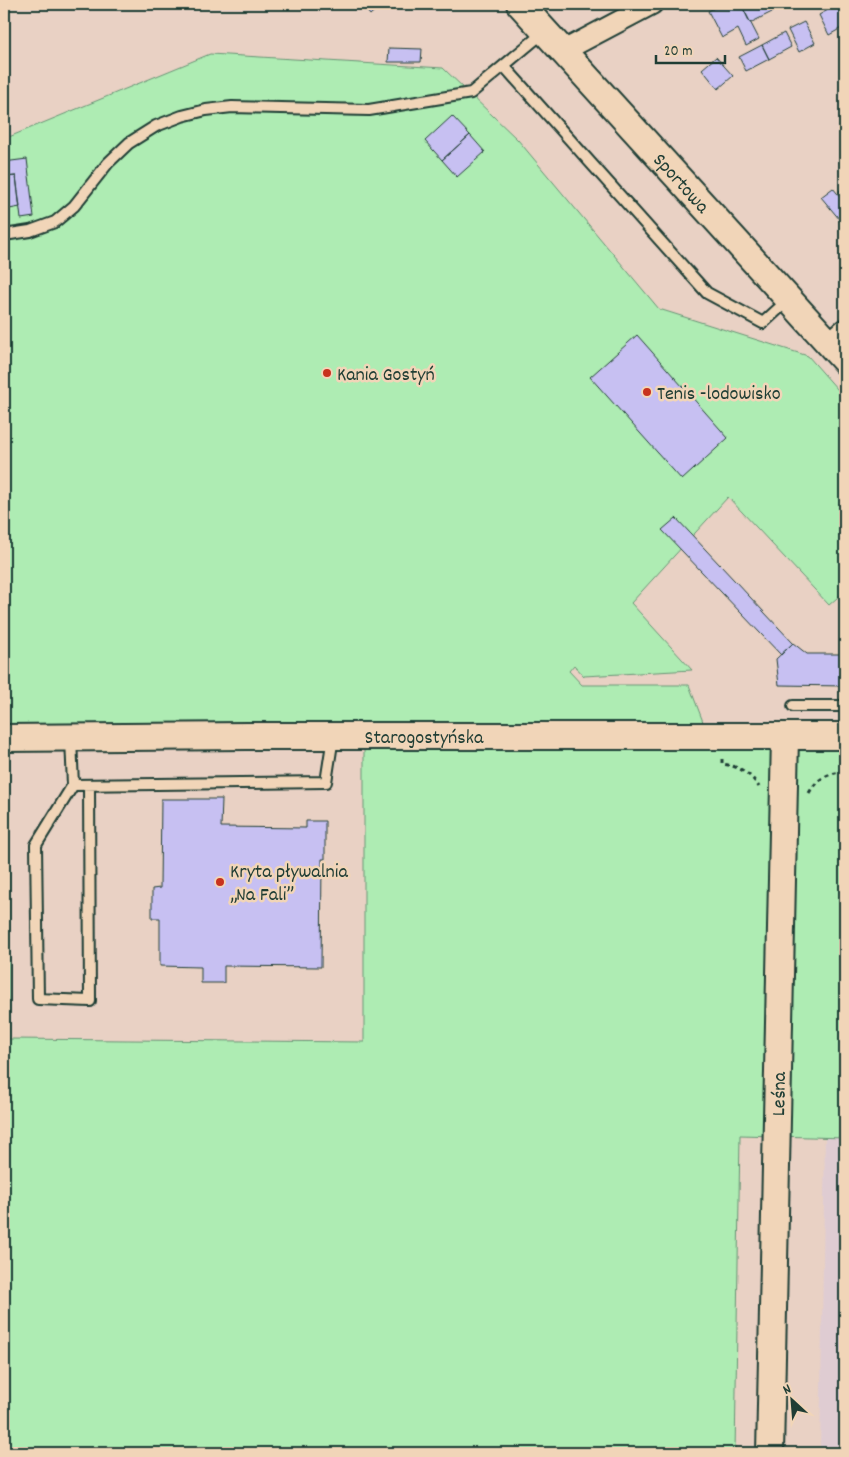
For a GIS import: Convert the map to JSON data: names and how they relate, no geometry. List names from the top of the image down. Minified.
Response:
{"streets":{"street":["Sportowa","Starogostyńska","Leśna"]},"crossings":[["Starogostyńska","Leśna"]],"places":["Kania Gostyń","Tenis -lodowisko","Kryta pływalnia „Na Fali”"],"scale_bar":"20 m","north":"top left"}
